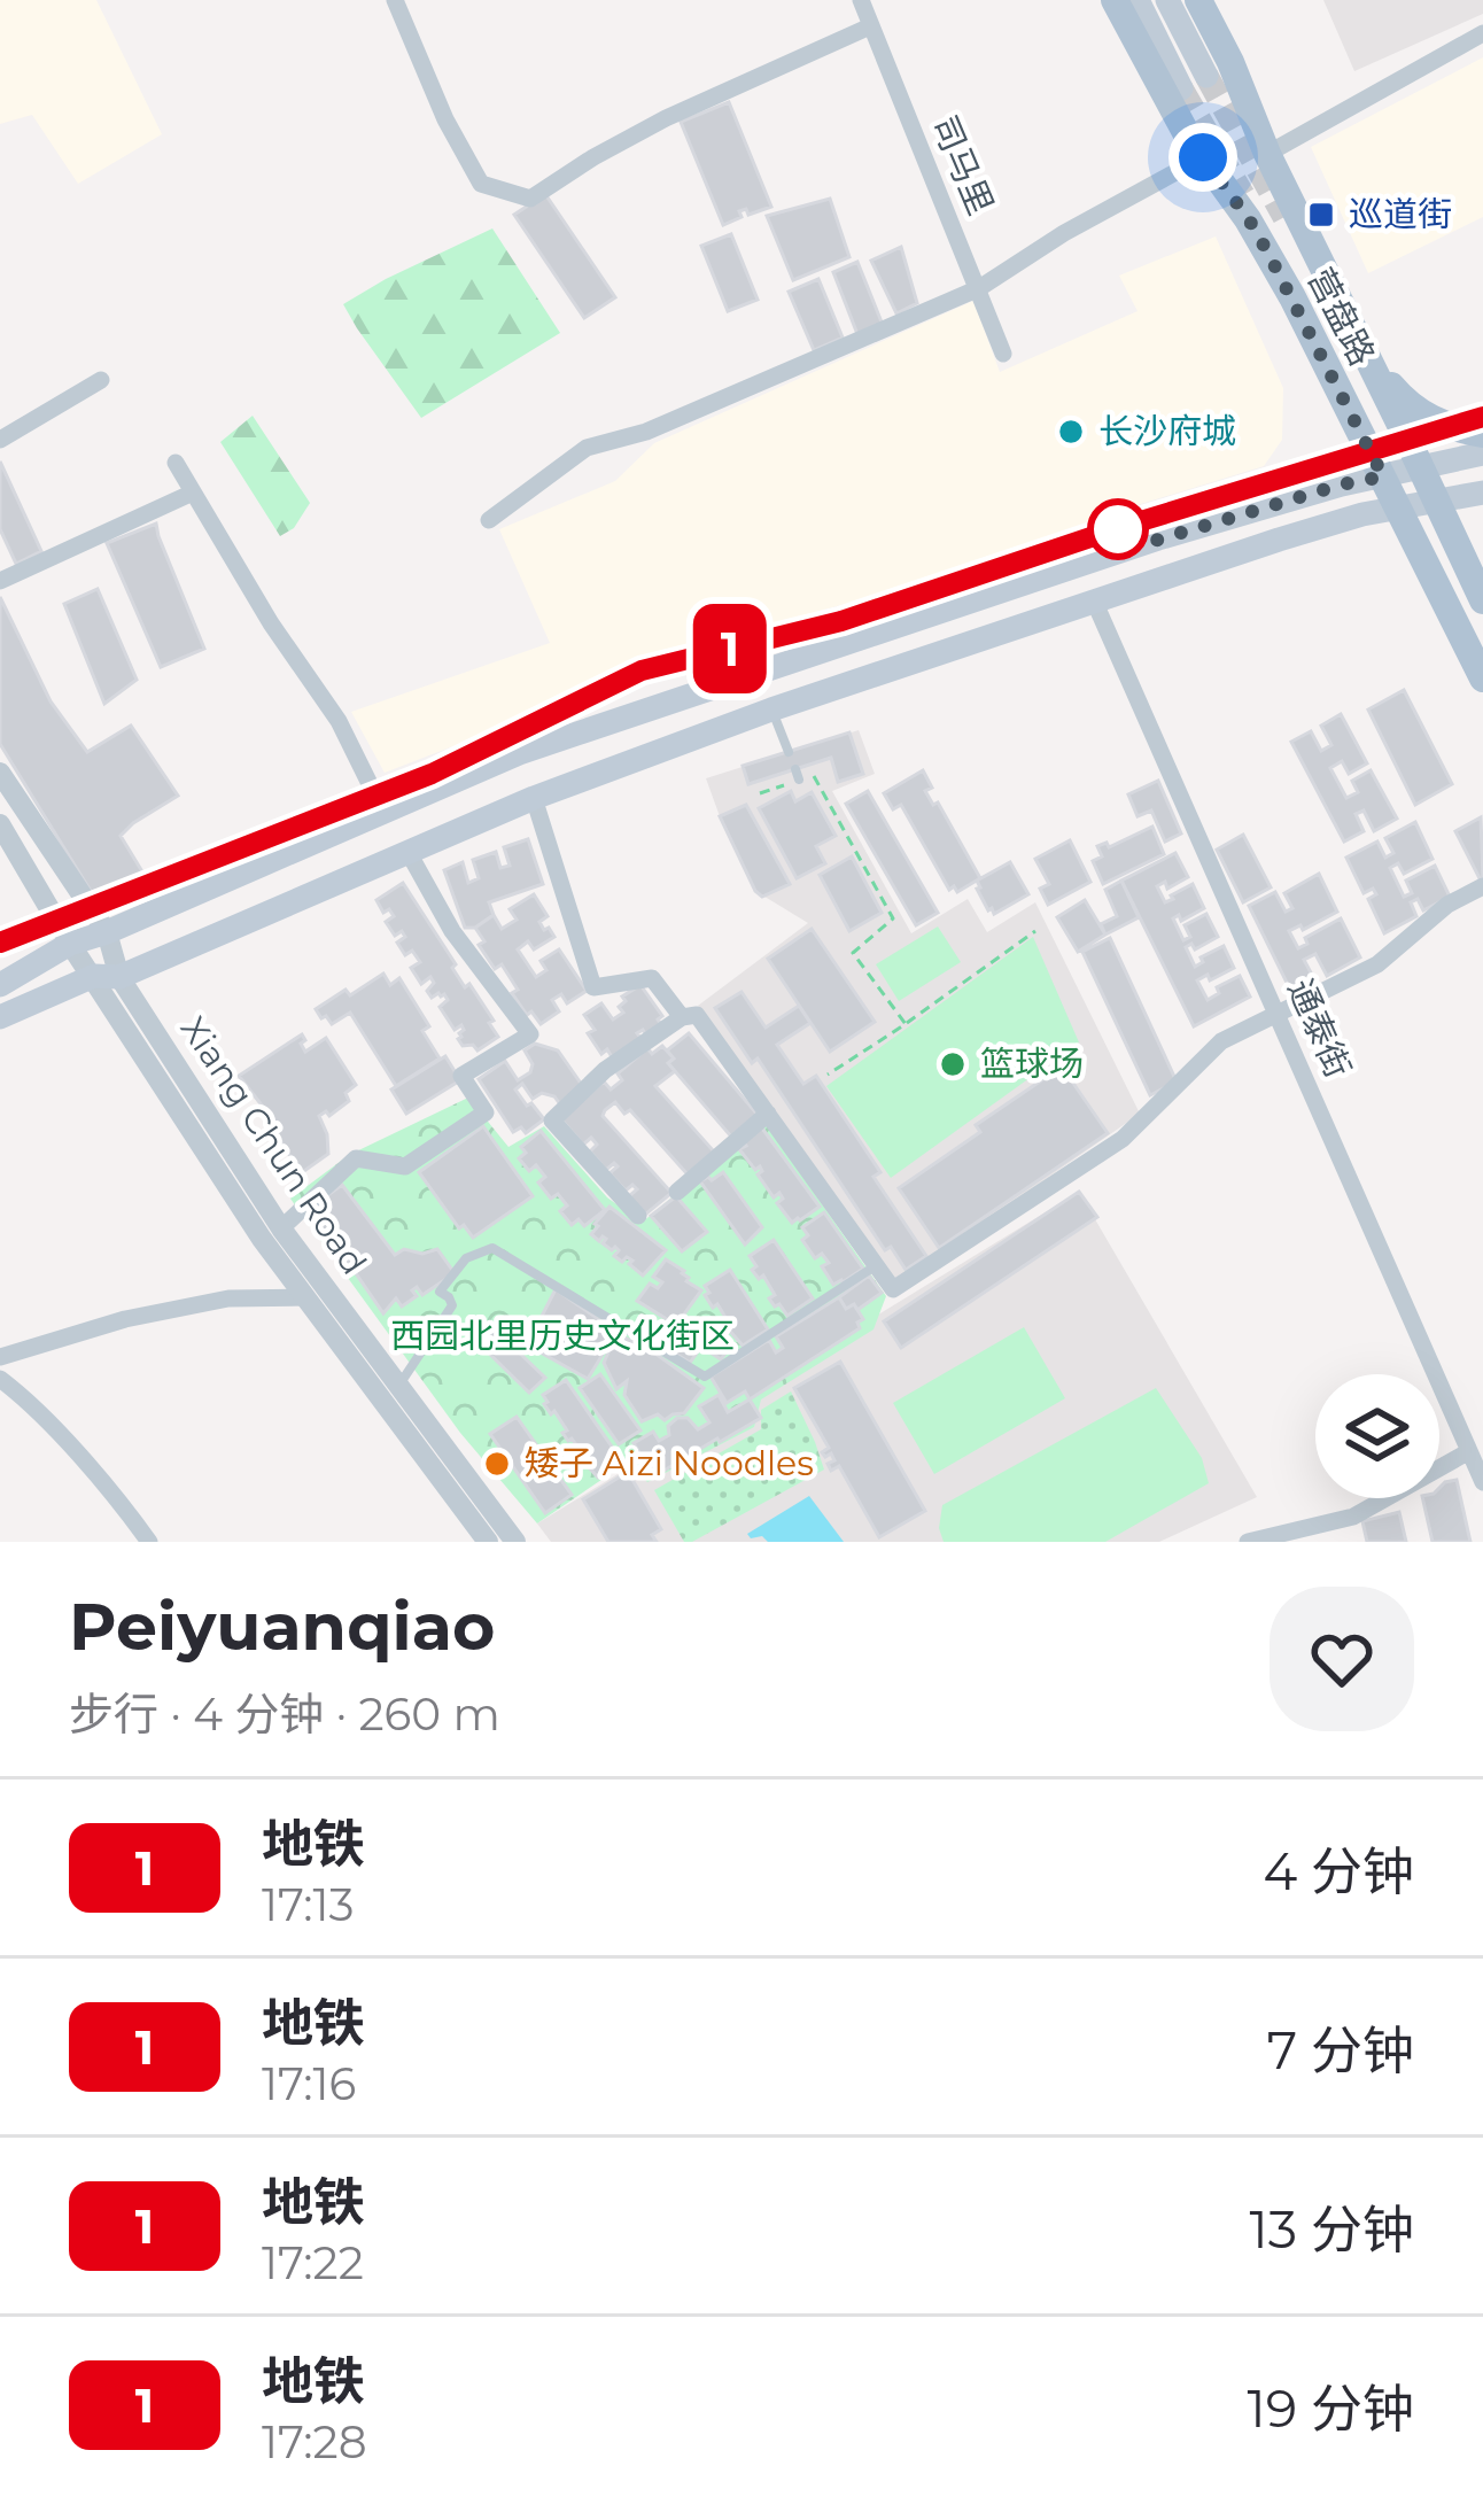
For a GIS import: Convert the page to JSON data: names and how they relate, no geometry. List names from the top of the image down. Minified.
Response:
{"streets":{"main road":["营盘路"],"street":["司马里","通泰街","Xiang Chun Road"]},"parks":["西园北里历史文化街区"],"places":{"transit":["巡道街"],"other":["长沙府城","篮球场","矮子 Aizi Noodles"]},"lines":["metro line 1"],"page":{"on_map":"1","heading":["Peiyuanqiao","步行 · 4 分钟 · 260 m"],"list":[{"mark":"1","name":"地铁","note":"17:13","value":"4 分钟"},{"mark":"1","name":"地铁","note":"17:16","value":"7 分钟"},{"mark":"1","name":"地铁","note":"17:22","value":"13 分钟"},{"mark":"1","name":"地铁","note":"17:28","value":"19 分钟"}]}}
